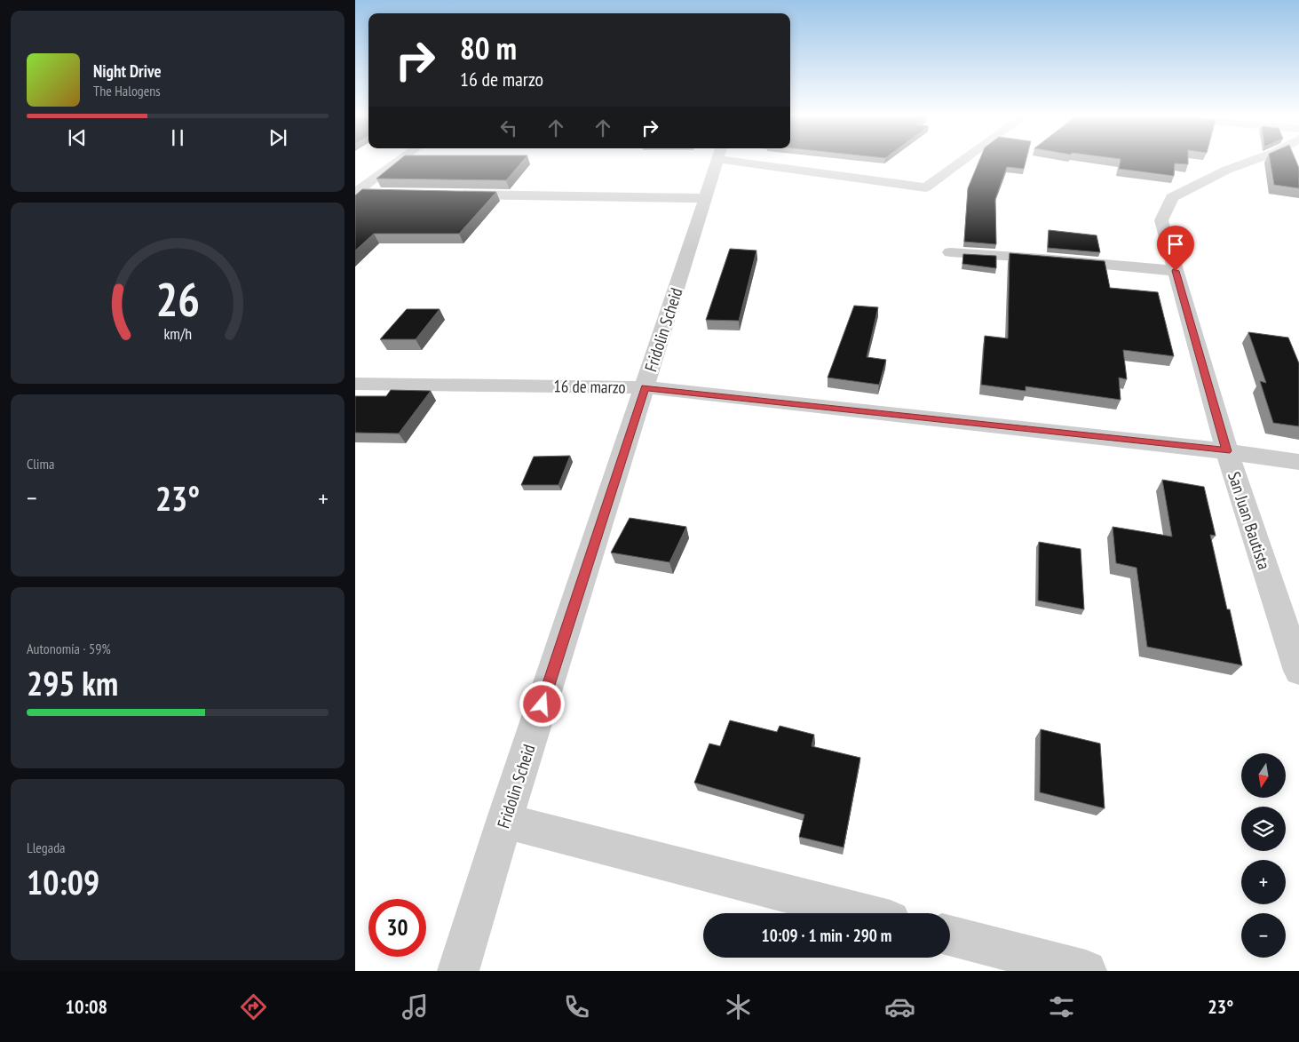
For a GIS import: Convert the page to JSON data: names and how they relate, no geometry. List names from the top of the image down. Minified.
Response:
{"streets":{"street":["Fridolin Scheid","16 de marzo","San Juan Bautista"]},"crossings":[["Fridolin Scheid","16 de marzo"],["16 de marzo","San Juan Bautista"]],"north":"bottom","page":{"turn":["80 m","16 de marzo"],"song":["Night Drive","The Halogens"],"tile":["Clima",["Autonomía · 59%","295 km"],["Llegada","10:09"]],"heat":["−","23°","+"],"map_buttons":["+","−"],"limit":"30","trip":"10:09 · 1 min · 290 m","tabs":["10:08","23°"],"gauge":["26","km/h"]}}
